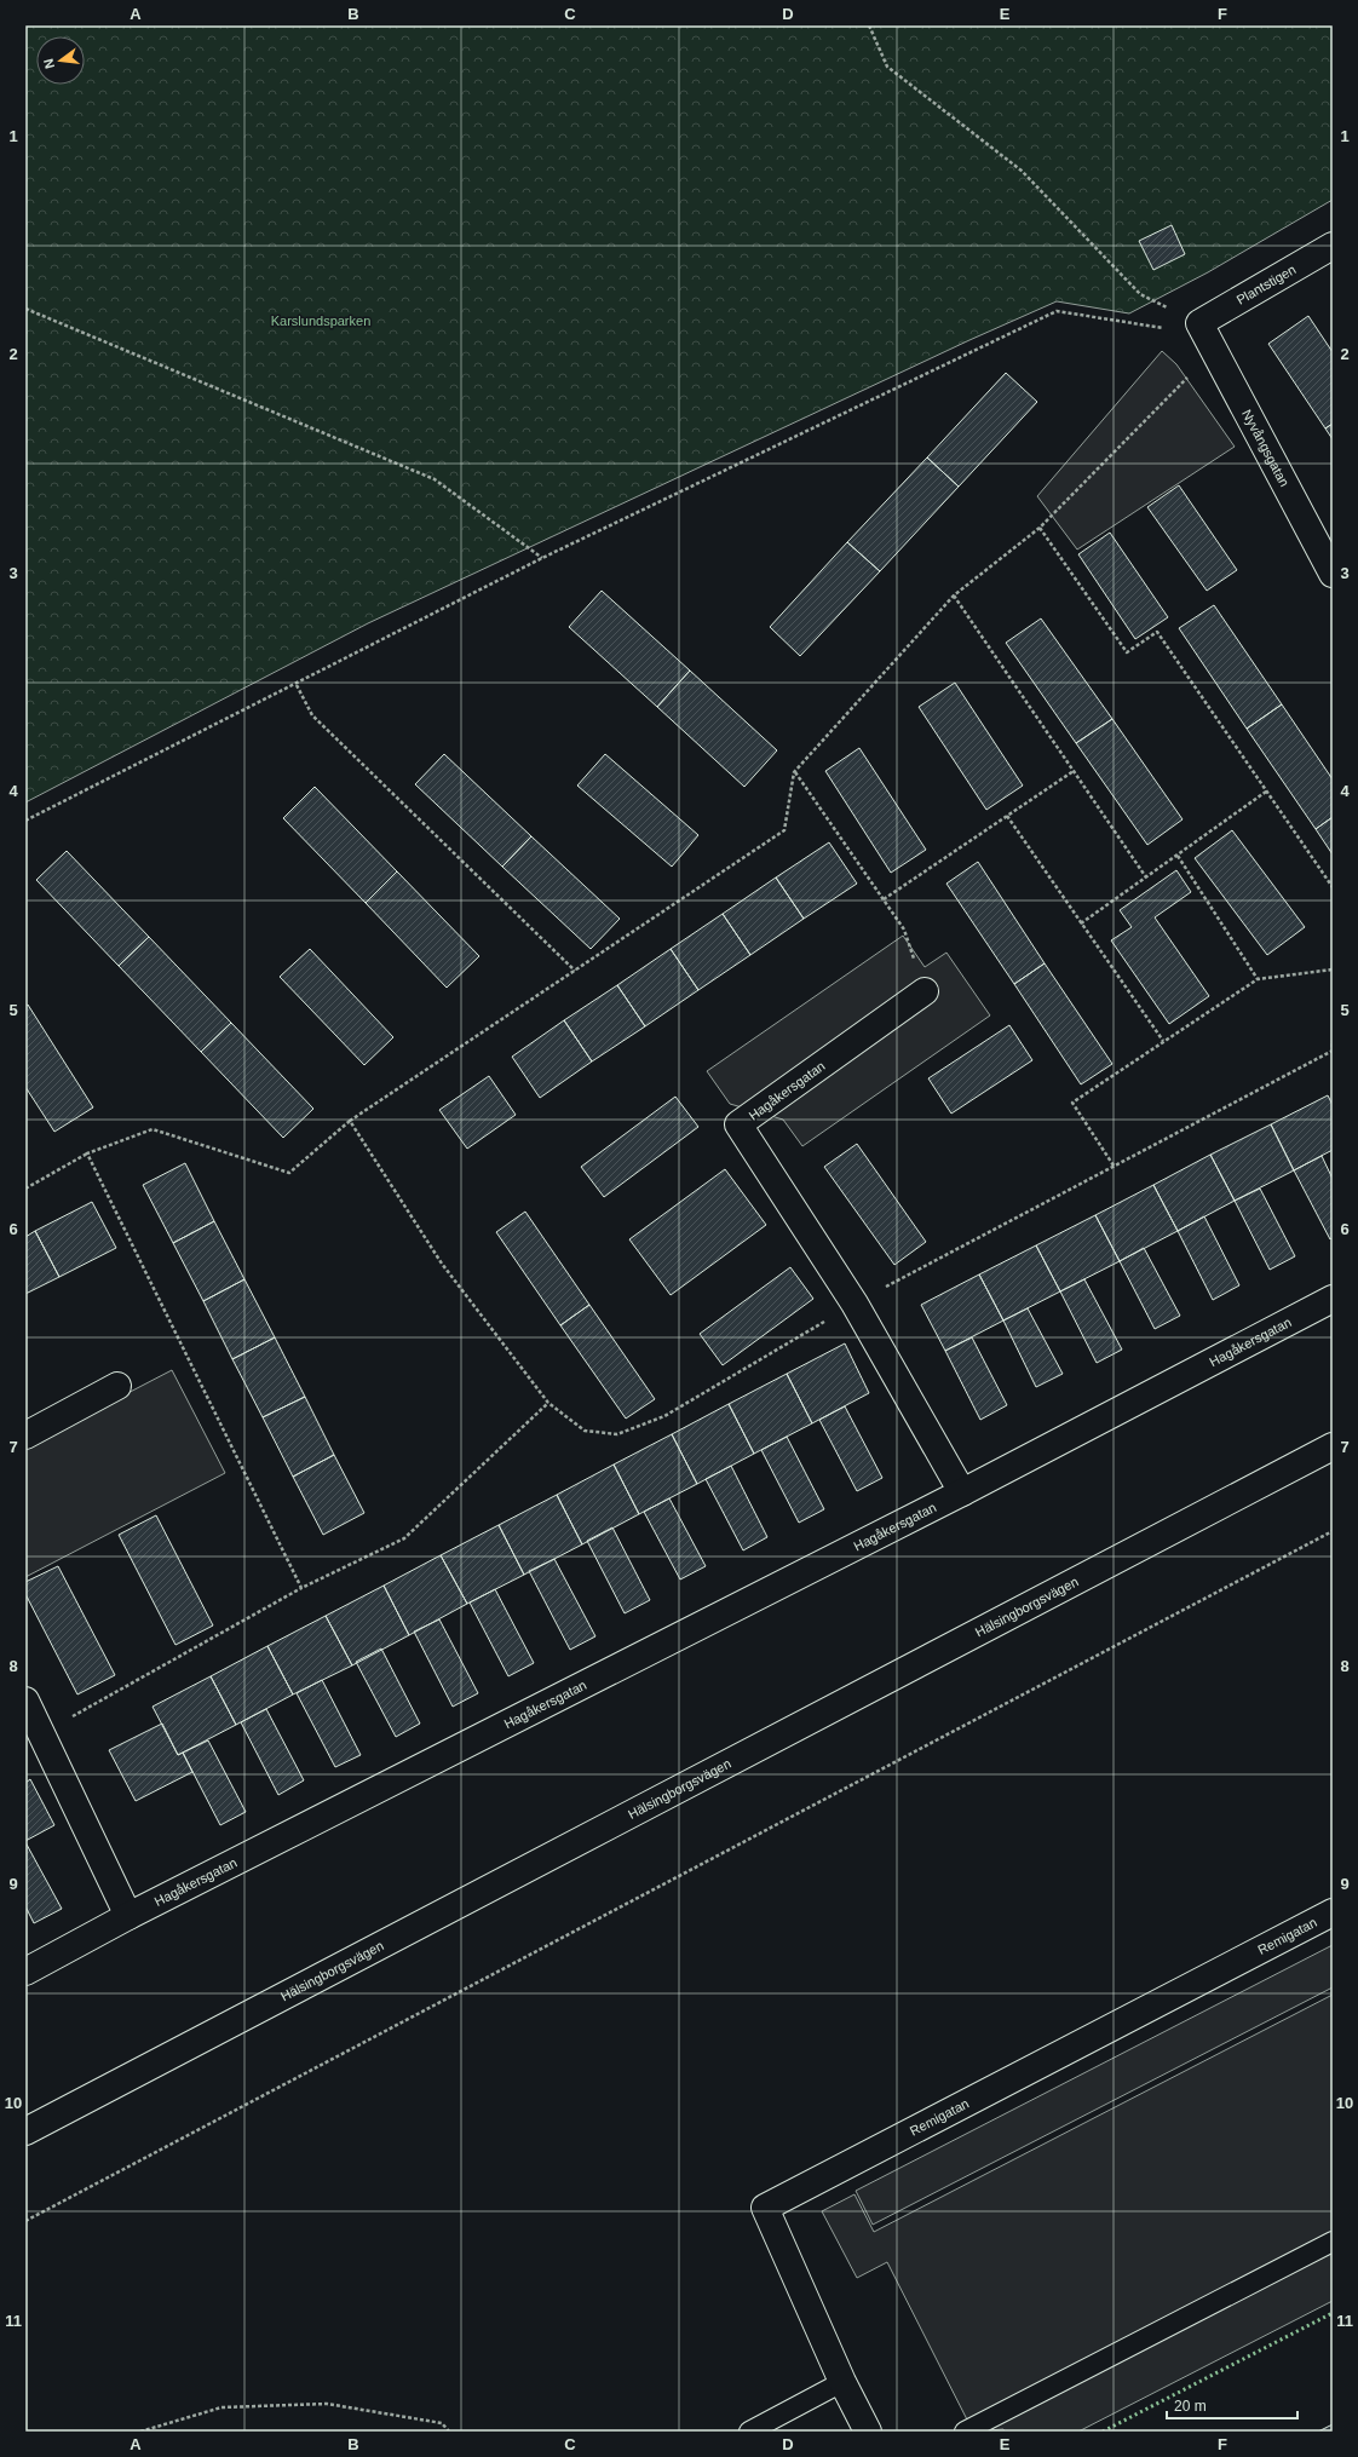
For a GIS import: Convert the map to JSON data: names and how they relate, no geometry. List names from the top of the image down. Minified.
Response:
{"streets":{"street":["Plantstigen","Nyvångsgatan","Hagåkersgatan","Hälsingborgsvägen","Remigatan"]},"crossings":[["Plantstigen","Nyvångsgatan"]],"parks":["Karslundsparken"],"scale_bar":"20 m","north":"left","grid":{"columns":["A","B","C","D","E","F"],"rows":["1","2","3","4","5","6","7","8","9","10","11"]}}
